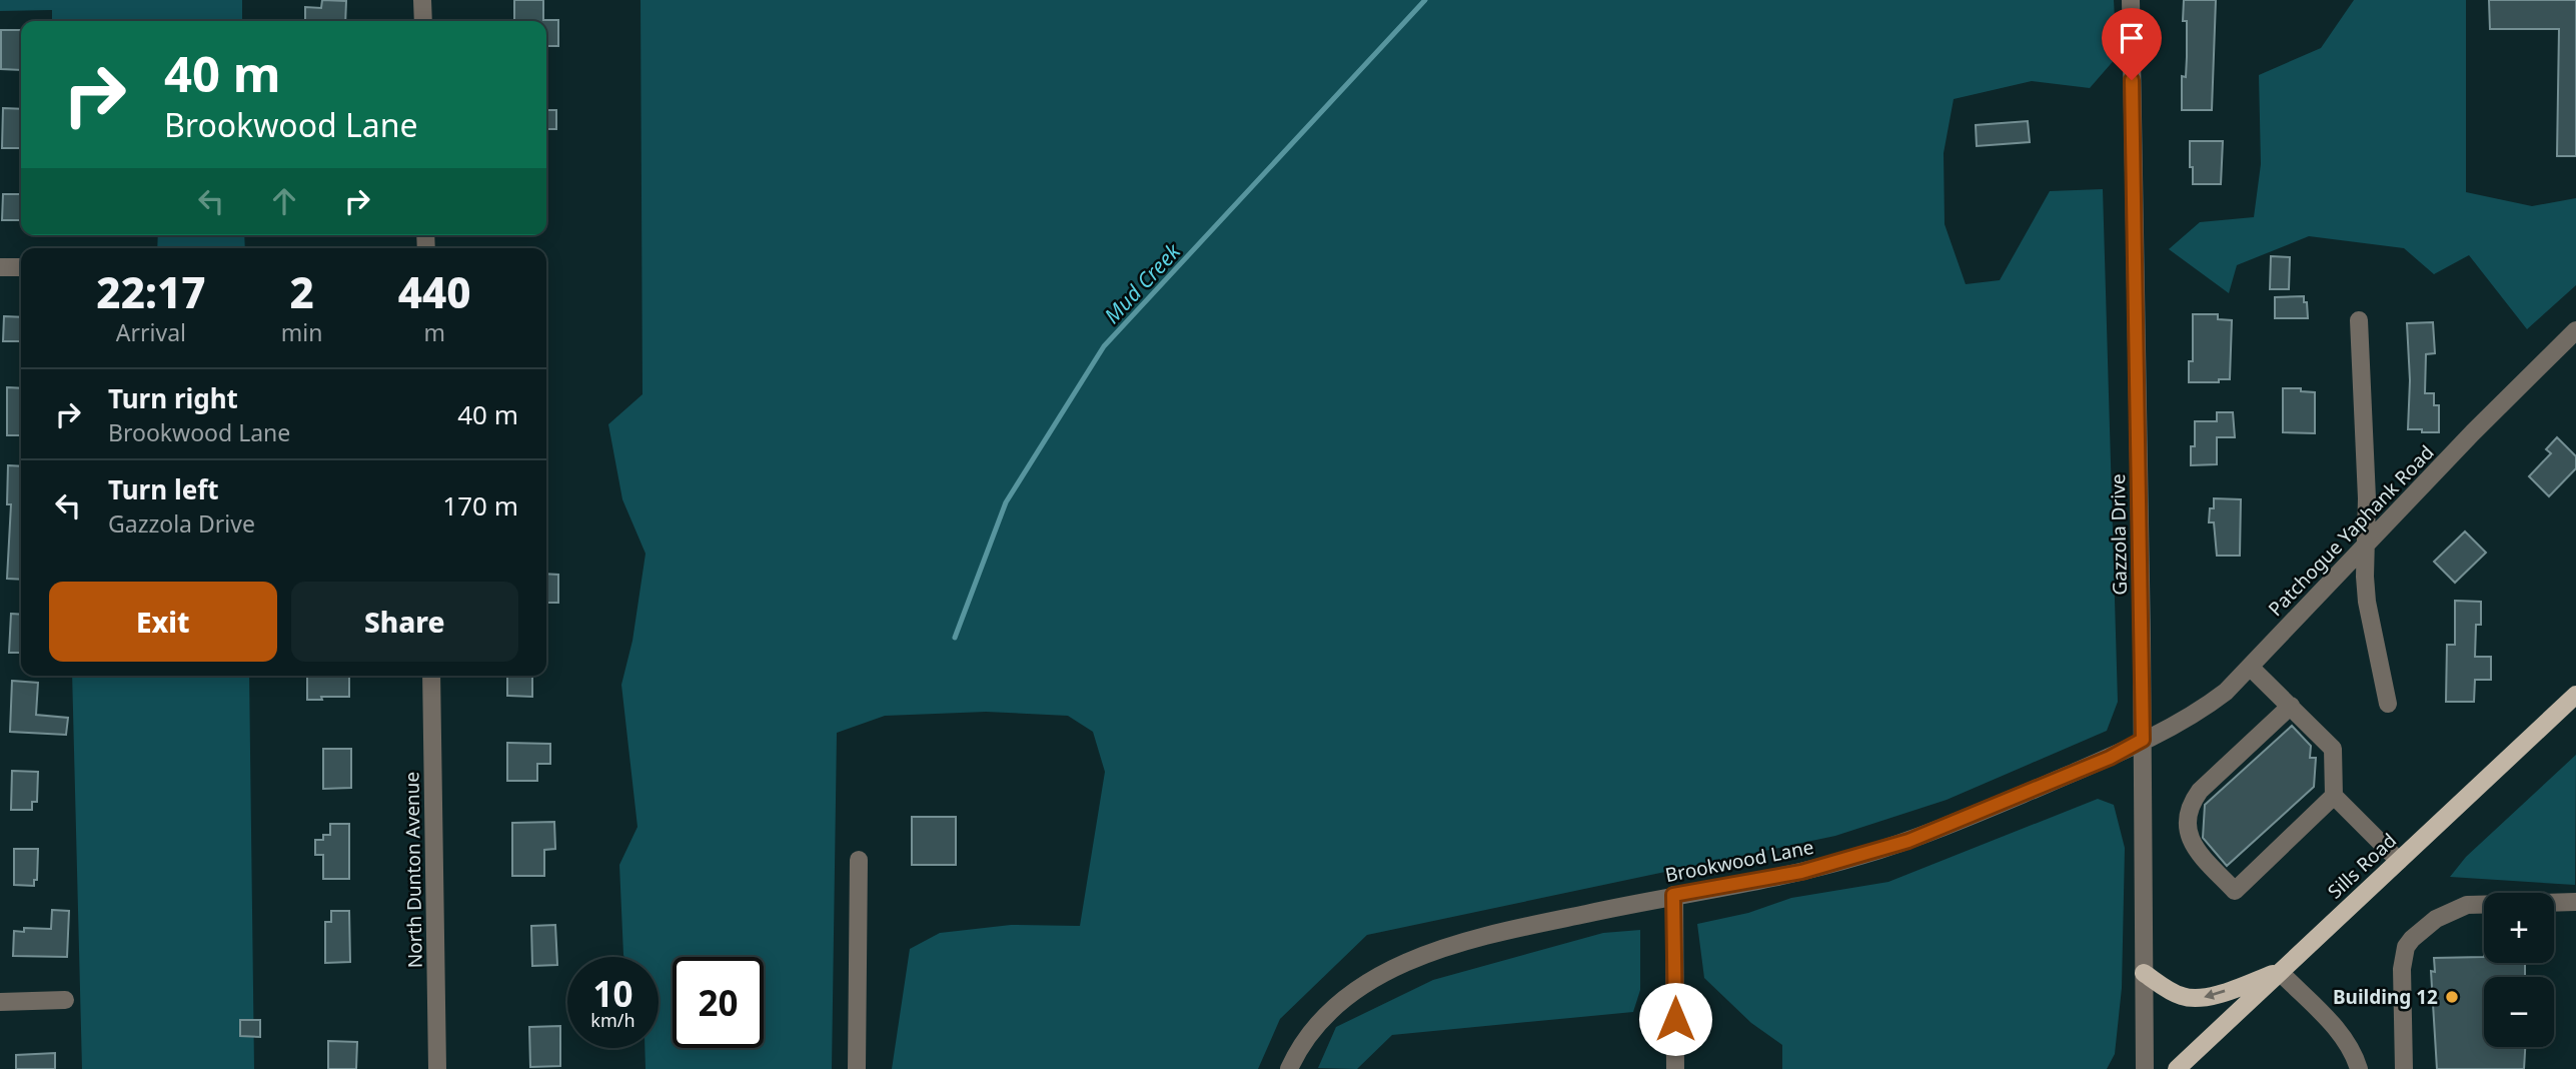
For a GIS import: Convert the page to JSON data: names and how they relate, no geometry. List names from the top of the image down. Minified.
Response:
{"streets":{"main road":["Sills Road"],"street":["Patchogue Yaphank Road","Gazzola Drive","Brookwood Lane","North Dunton Avenue"]},"crossings":[["Patchogue Yaphank Road","Gazzola Drive"],["Patchogue Yaphank Road","Brookwood Lane"],["Gazzola Drive","Brookwood Lane"]],"water":["Mud Creek"],"places":["Building 12"],"page":{"turn":["40 m","Brookwood Lane"],"eta":["22:17","Arrival","2","min","440","m"],"list":[{"name":"Turn right","note":"Brookwood Lane","value":"40 m"},{"name":"Turn left","note":"Gazzola Drive","value":"170 m"}],"buttons":["Exit","Share"],"map_buttons":["+","−"],"speed":"10 km/h","limit":"20"}}
